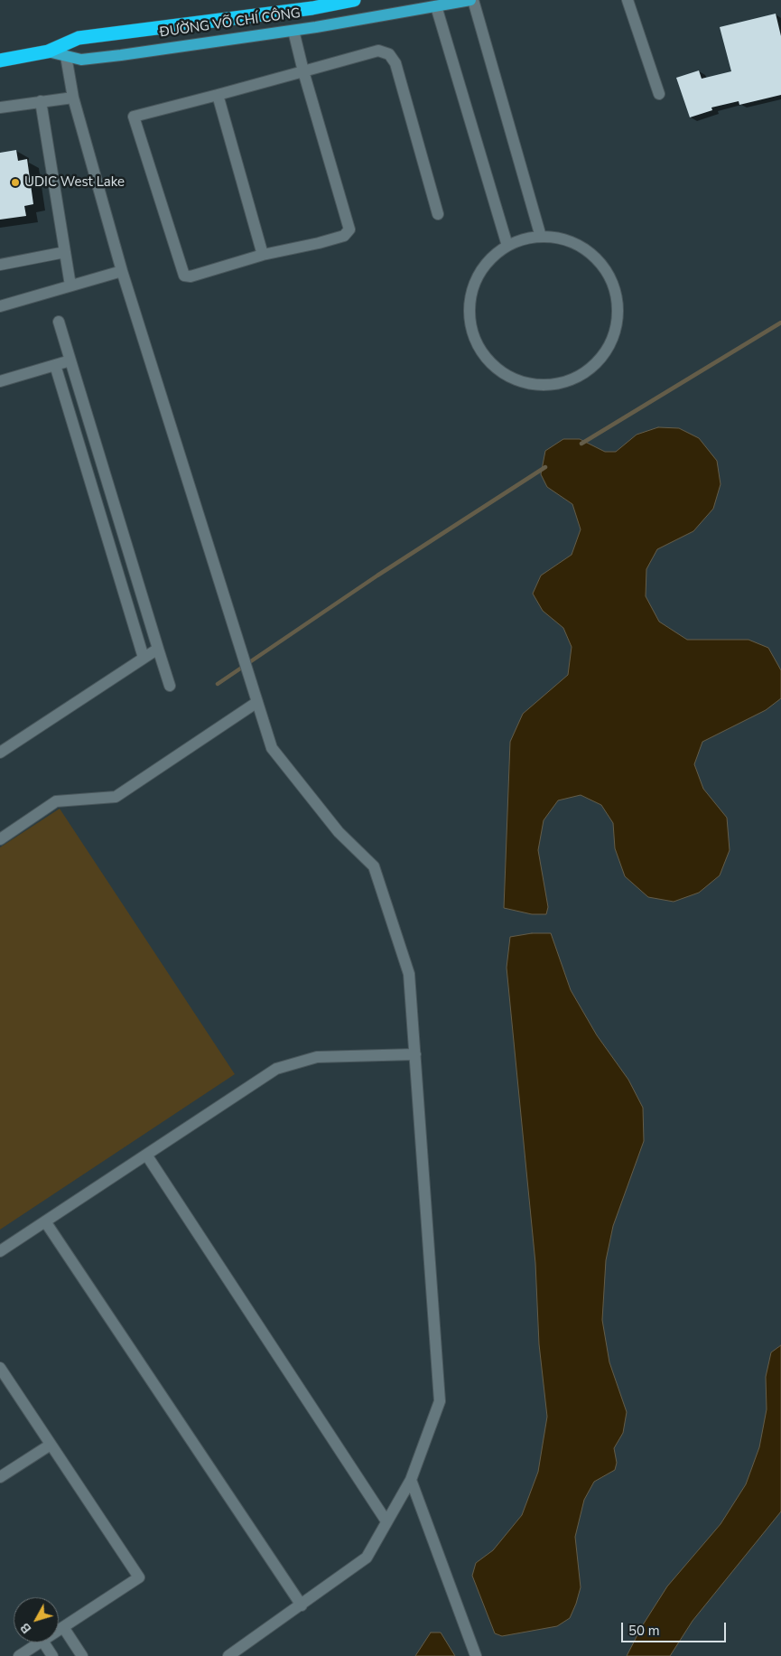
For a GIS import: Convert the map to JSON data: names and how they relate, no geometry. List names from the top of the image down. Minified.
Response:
{"streets":{"highway":["ĐƯỜNG VÕ CHÍ CÔNG"]},"places":["UDIC West Lake"],"scale_bar":"50 m","north":"bottom left"}
